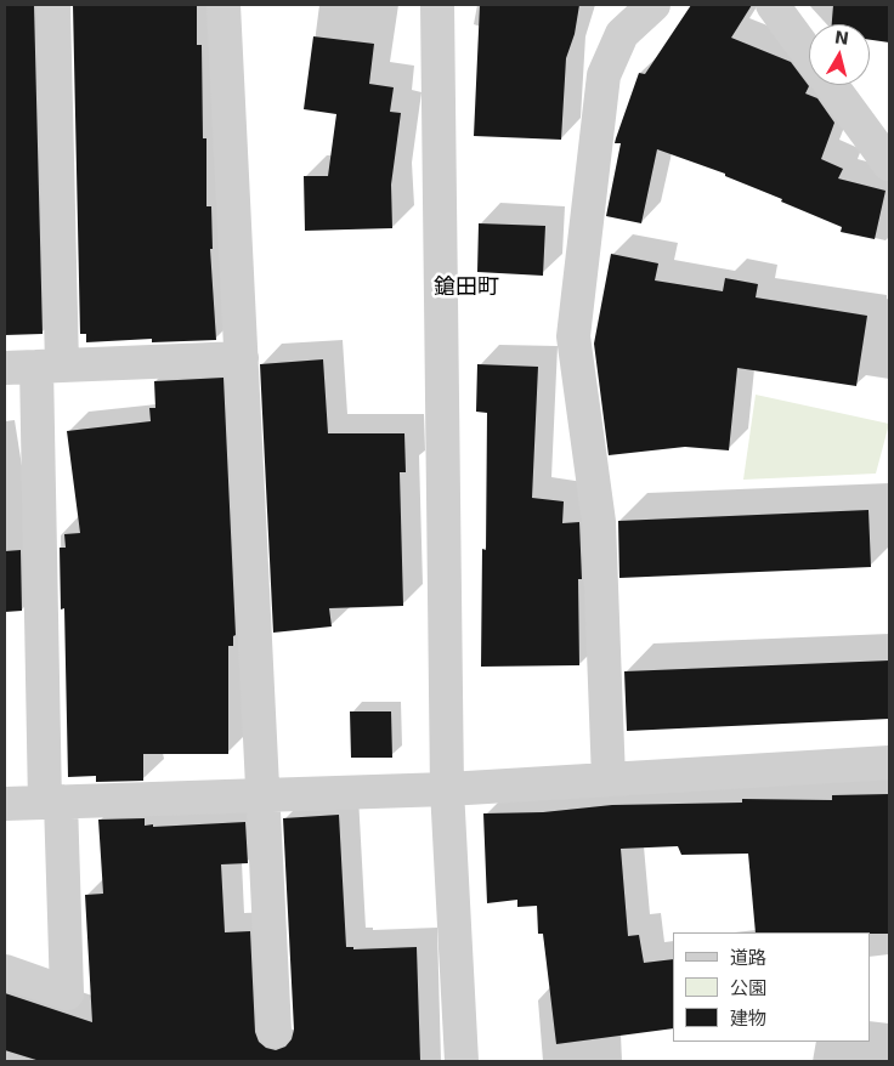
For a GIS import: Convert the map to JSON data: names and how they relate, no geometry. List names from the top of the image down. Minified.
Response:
{"districts":["鎗田町"],"legend":["道路","公園","建物"],"north":"top"}
